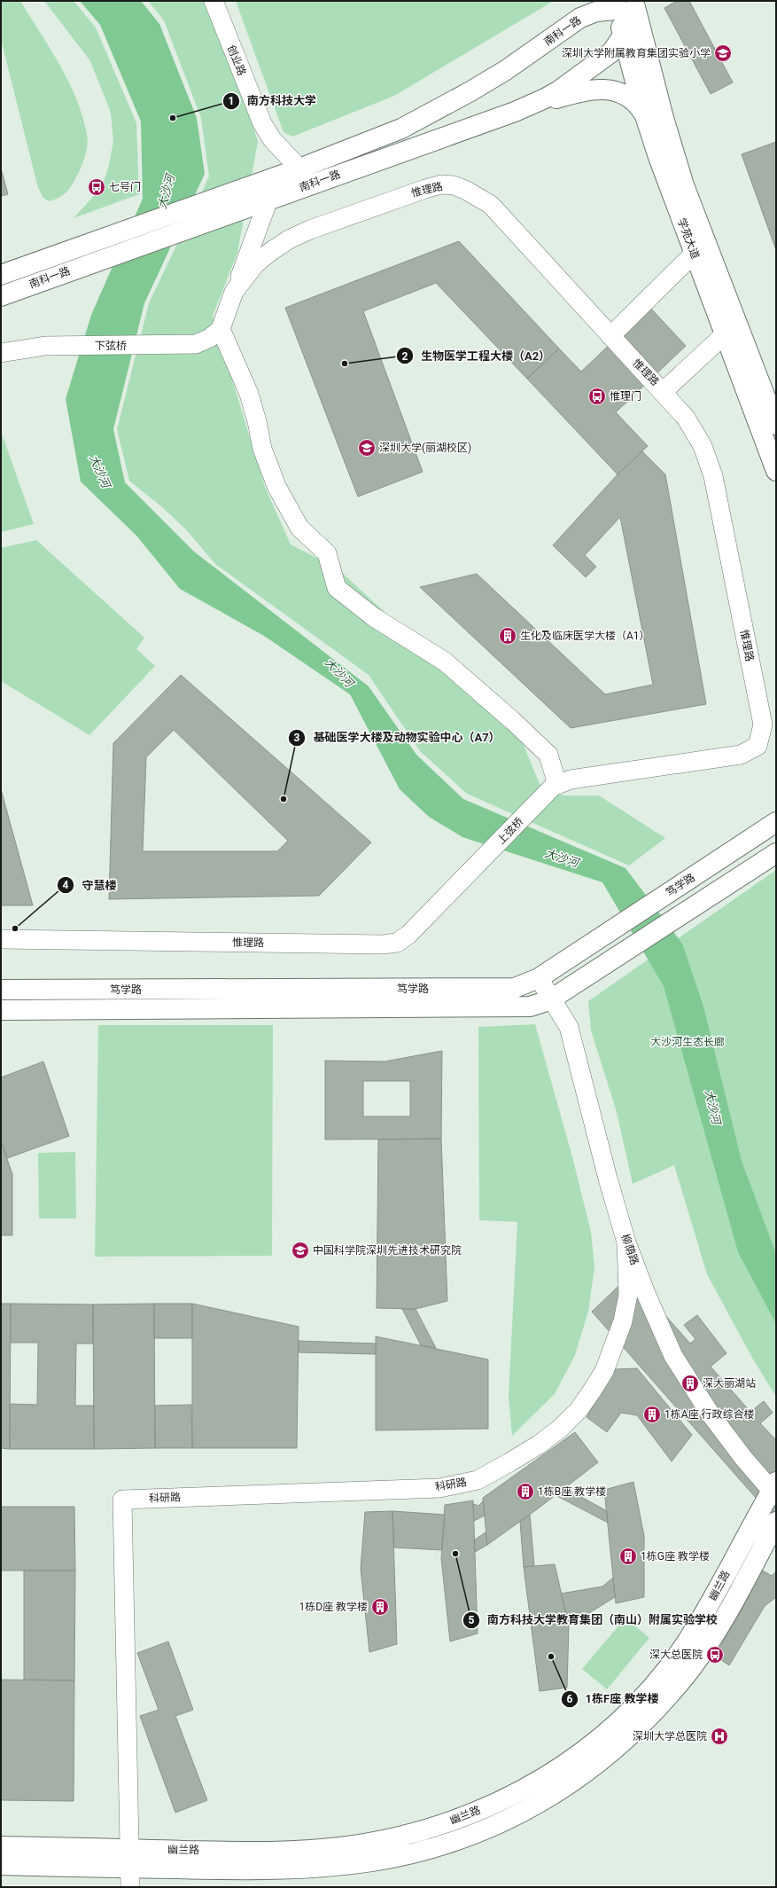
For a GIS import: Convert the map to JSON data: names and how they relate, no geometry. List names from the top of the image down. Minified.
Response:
{"streets":{"street":["南科一路","创业路","惟理路","学苑大道","下弦桥","上弦桥","笃学路","柳荫路","科研路","幽兰路"]},"crossings":[["南科一路","创业路"],["南科一路","学苑大道"],["惟理路","下弦桥"],["惟理路","上弦桥"],["笃学路","柳荫路"],["柳荫路","科研路"],["柳荫路","幽兰路"],["科研路","幽兰路"]],"water":["大沙河"],"parks":["大沙河生态长廊"],"places":{"school or university":["深圳大学附属教育集团实验小学","深圳大学(丽湖校区)","中国科学院深圳先进技术研究院"],"other":["南方科技大学","生物医学工程大楼（A2）","基础医学大楼及动物实验中心（A7）","守慧楼","南方科技大学教育集团（南山）附属实验学校","1栋F座 教学楼"],"bus stop":["七号门","惟理门","深大总医院"],"building":["生化及临床医学大楼（A1）","深大丽湖站","1栋A座 行政综合楼","1栋B座 教学楼","1栋G座 教学楼","1栋D座 教学楼"],"hospital":["深圳大学总医院"]}}
